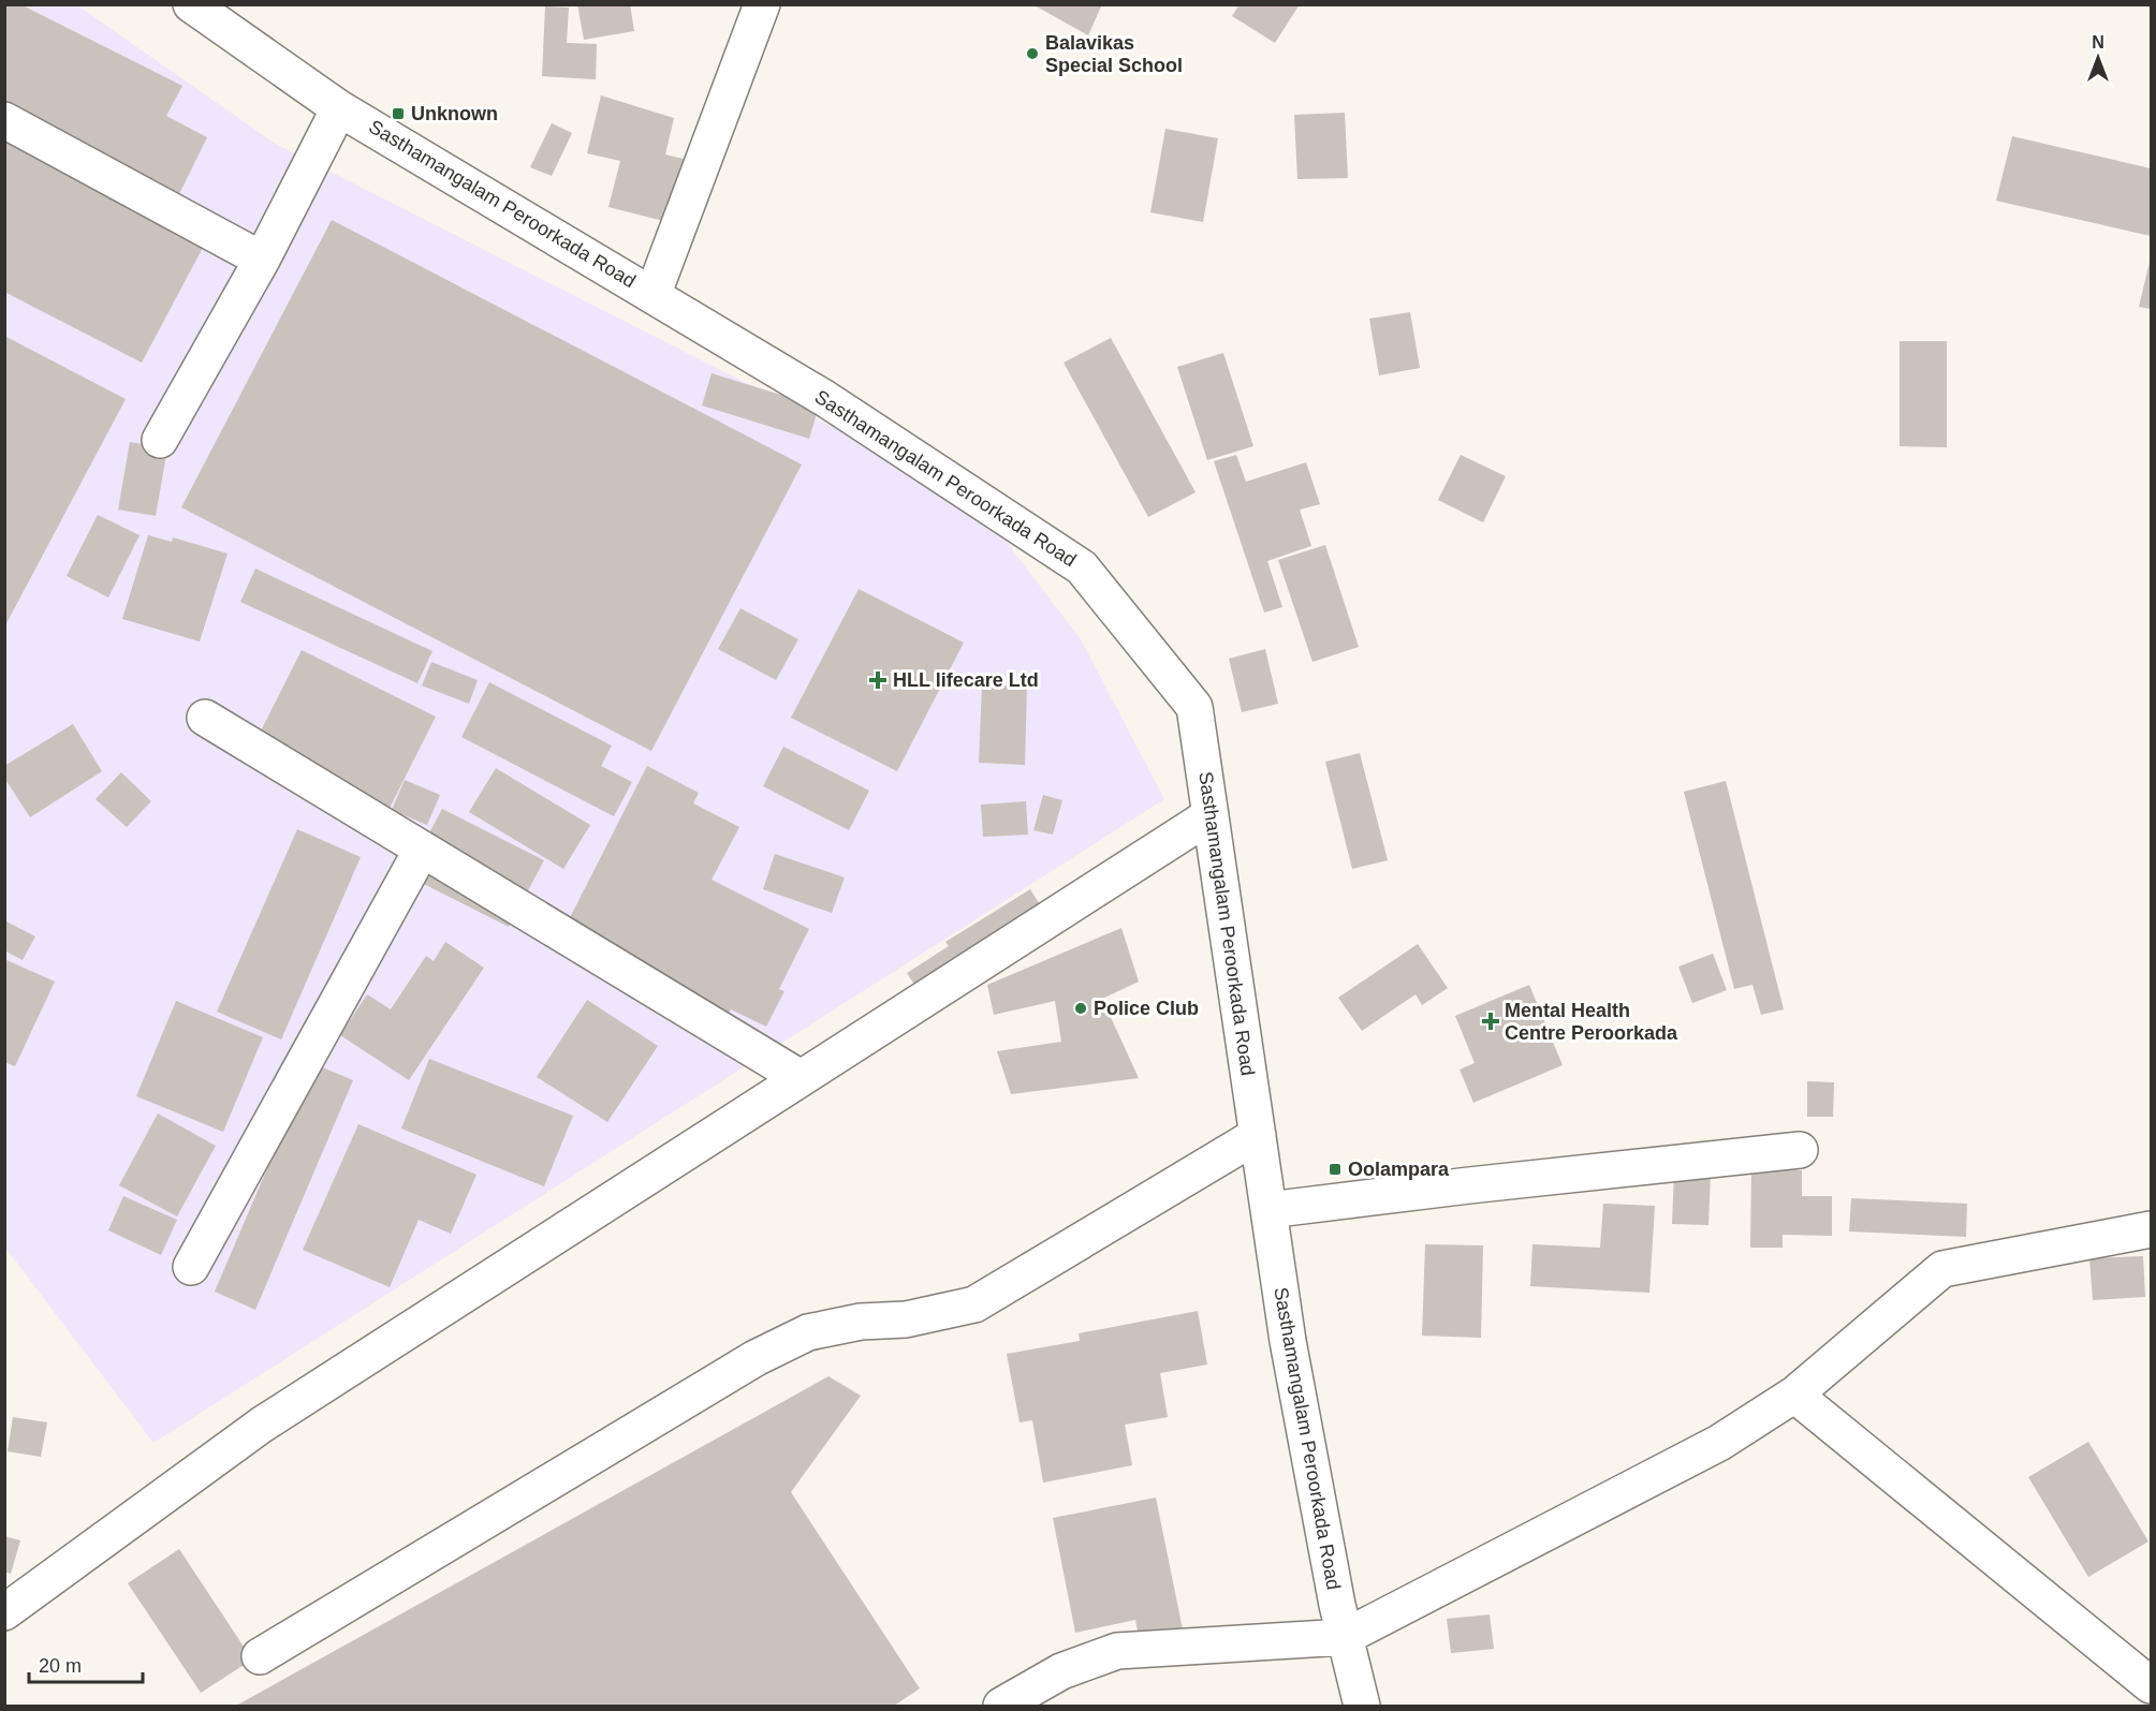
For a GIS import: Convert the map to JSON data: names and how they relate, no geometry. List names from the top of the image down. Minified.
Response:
{"streets":{"street":["Sasthamangalam Peroorkada Road"]},"places":{"other":["Balavikas Special School","Police Club"],"transit":["Unknown","Oolampara"],"health":["HLL lifecare Ltd","Mental Health Centre Peroorkada"]},"scale_bar":"20 m","north":"top"}
